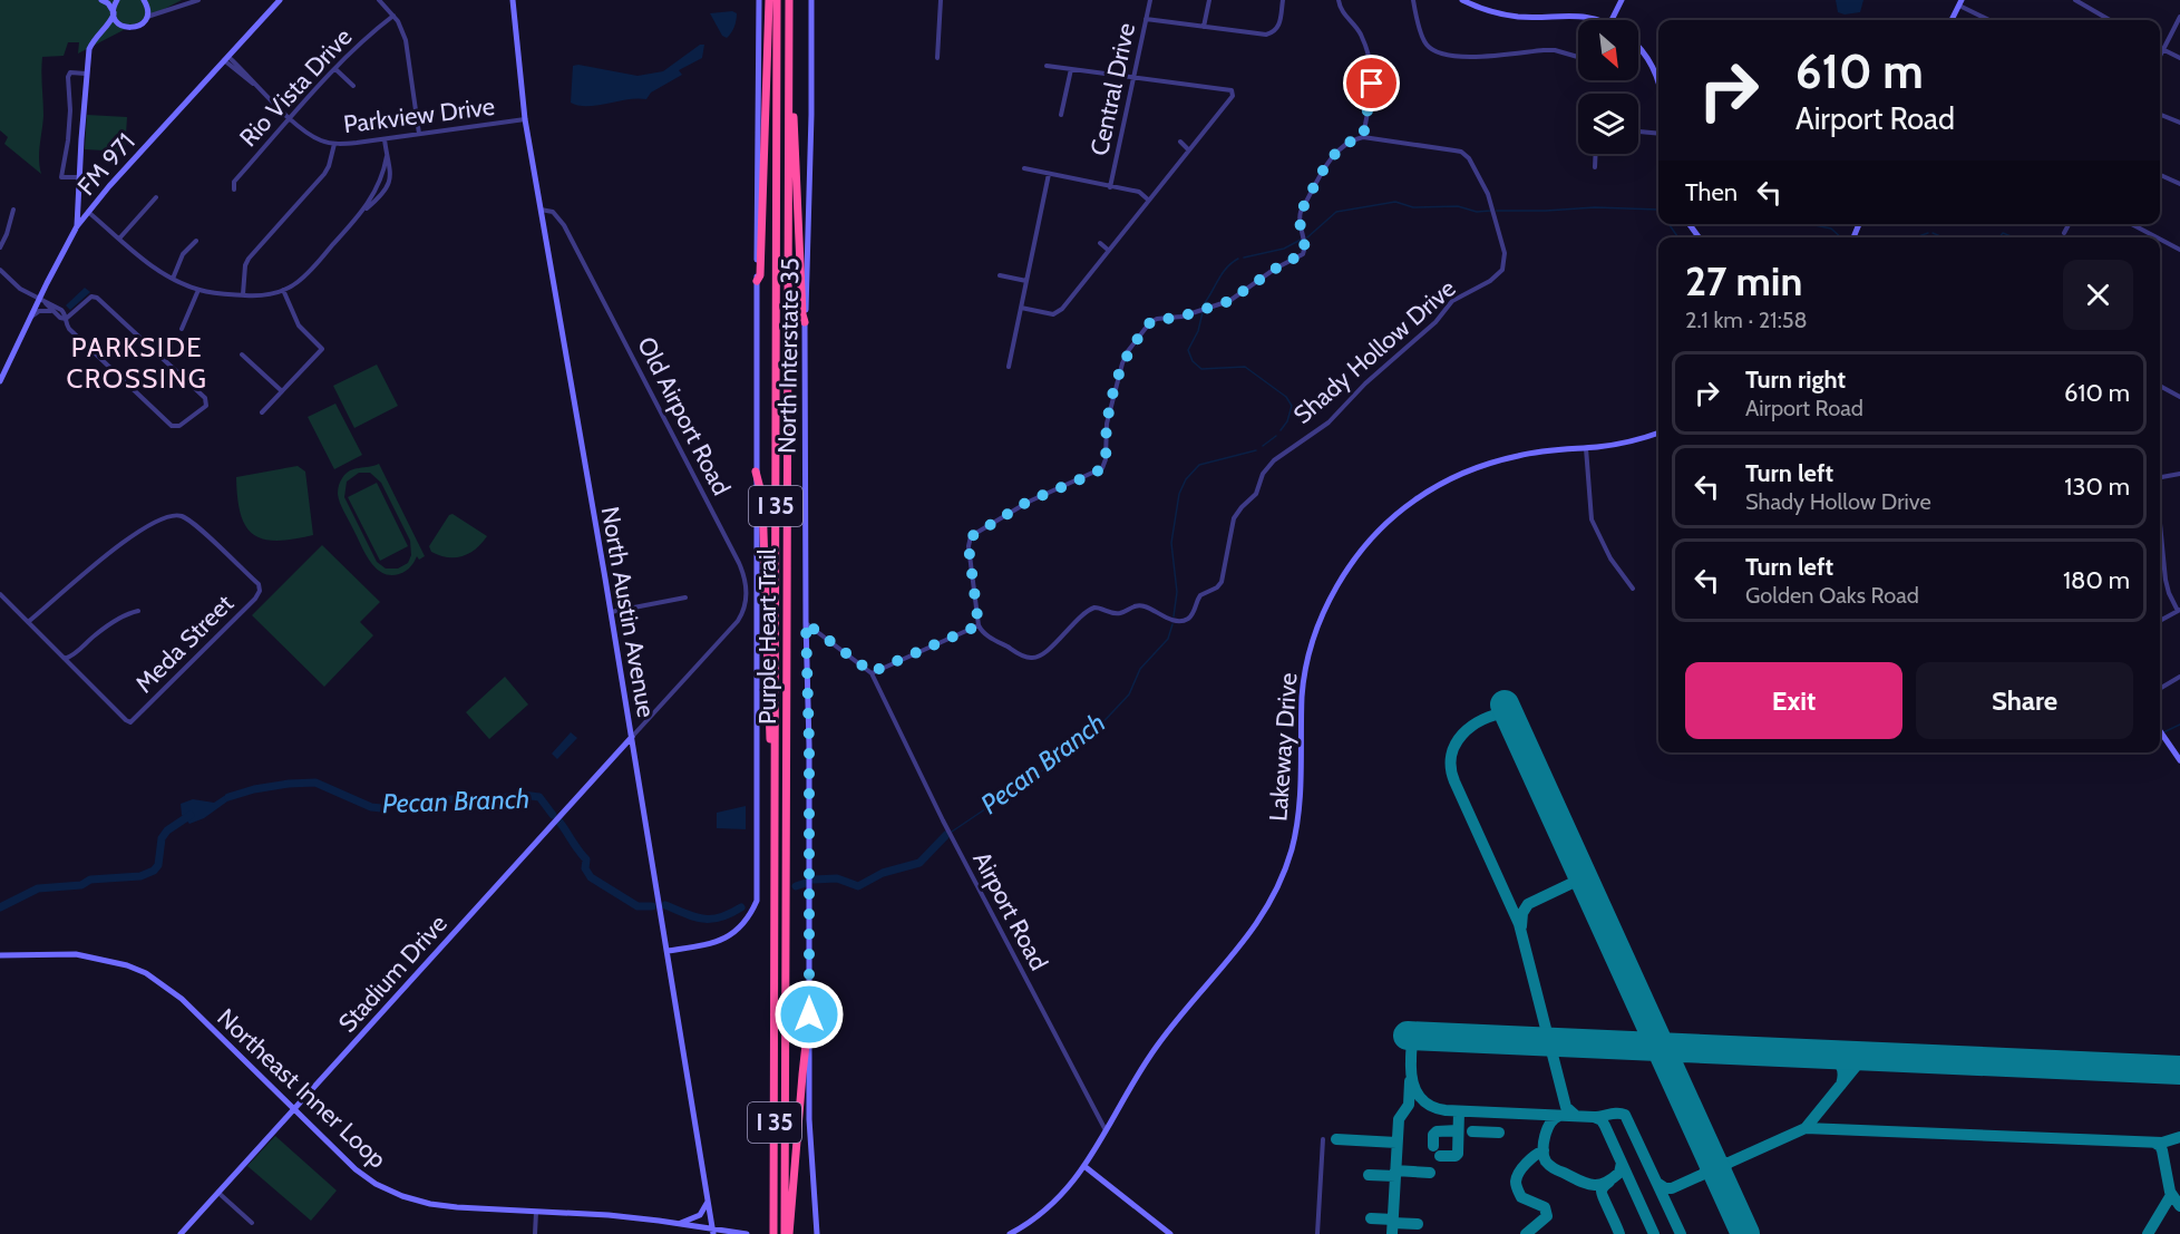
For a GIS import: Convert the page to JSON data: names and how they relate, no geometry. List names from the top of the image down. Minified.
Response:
{"streets":{"highway":["I 35","Purple Heart Trail"],"main road":["FM 971","North Interstate 35","North Austin Avenue","Lakeway Drive","Stadium Drive","Northeast Inner Loop"],"street":["Rio Vista Drive","Central Drive","Parkview Drive","Shady Hollow Drive","Old Airport Road","Meda Street","Airport Road"]},"crossings":[["Rio Vista Drive","Parkview Drive"],["Parkview Drive","FM 971"],["Parkview Drive","North Austin Avenue"],["North Interstate 35","North Austin Avenue"],["North Interstate 35","Airport Road"],["Old Airport Road","North Austin Avenue"],["Old Airport Road","Stadium Drive"],["North Austin Avenue","Stadium Drive"],["North Austin Avenue","Northeast Inner Loop"],["Lakeway Drive","Airport Road"],["Stadium Drive","Northeast Inner Loop"]],"districts":["PARKSIDE CROSSING"],"water":["Pecan Branch"],"north":"bottom right","page":{"turn":["610 m","Airport Road"],"then":"Then","heading":["27 min","2.1 km · 21:58"],"list":[{"name":"Turn right","note":"Airport Road","value":"610 m"},{"name":"Turn left","note":"Shady Hollow Drive","value":"130 m"},{"name":"Turn left","note":"Golden Oaks Road","value":"180 m"}],"buttons":["Exit","Share"]}}
